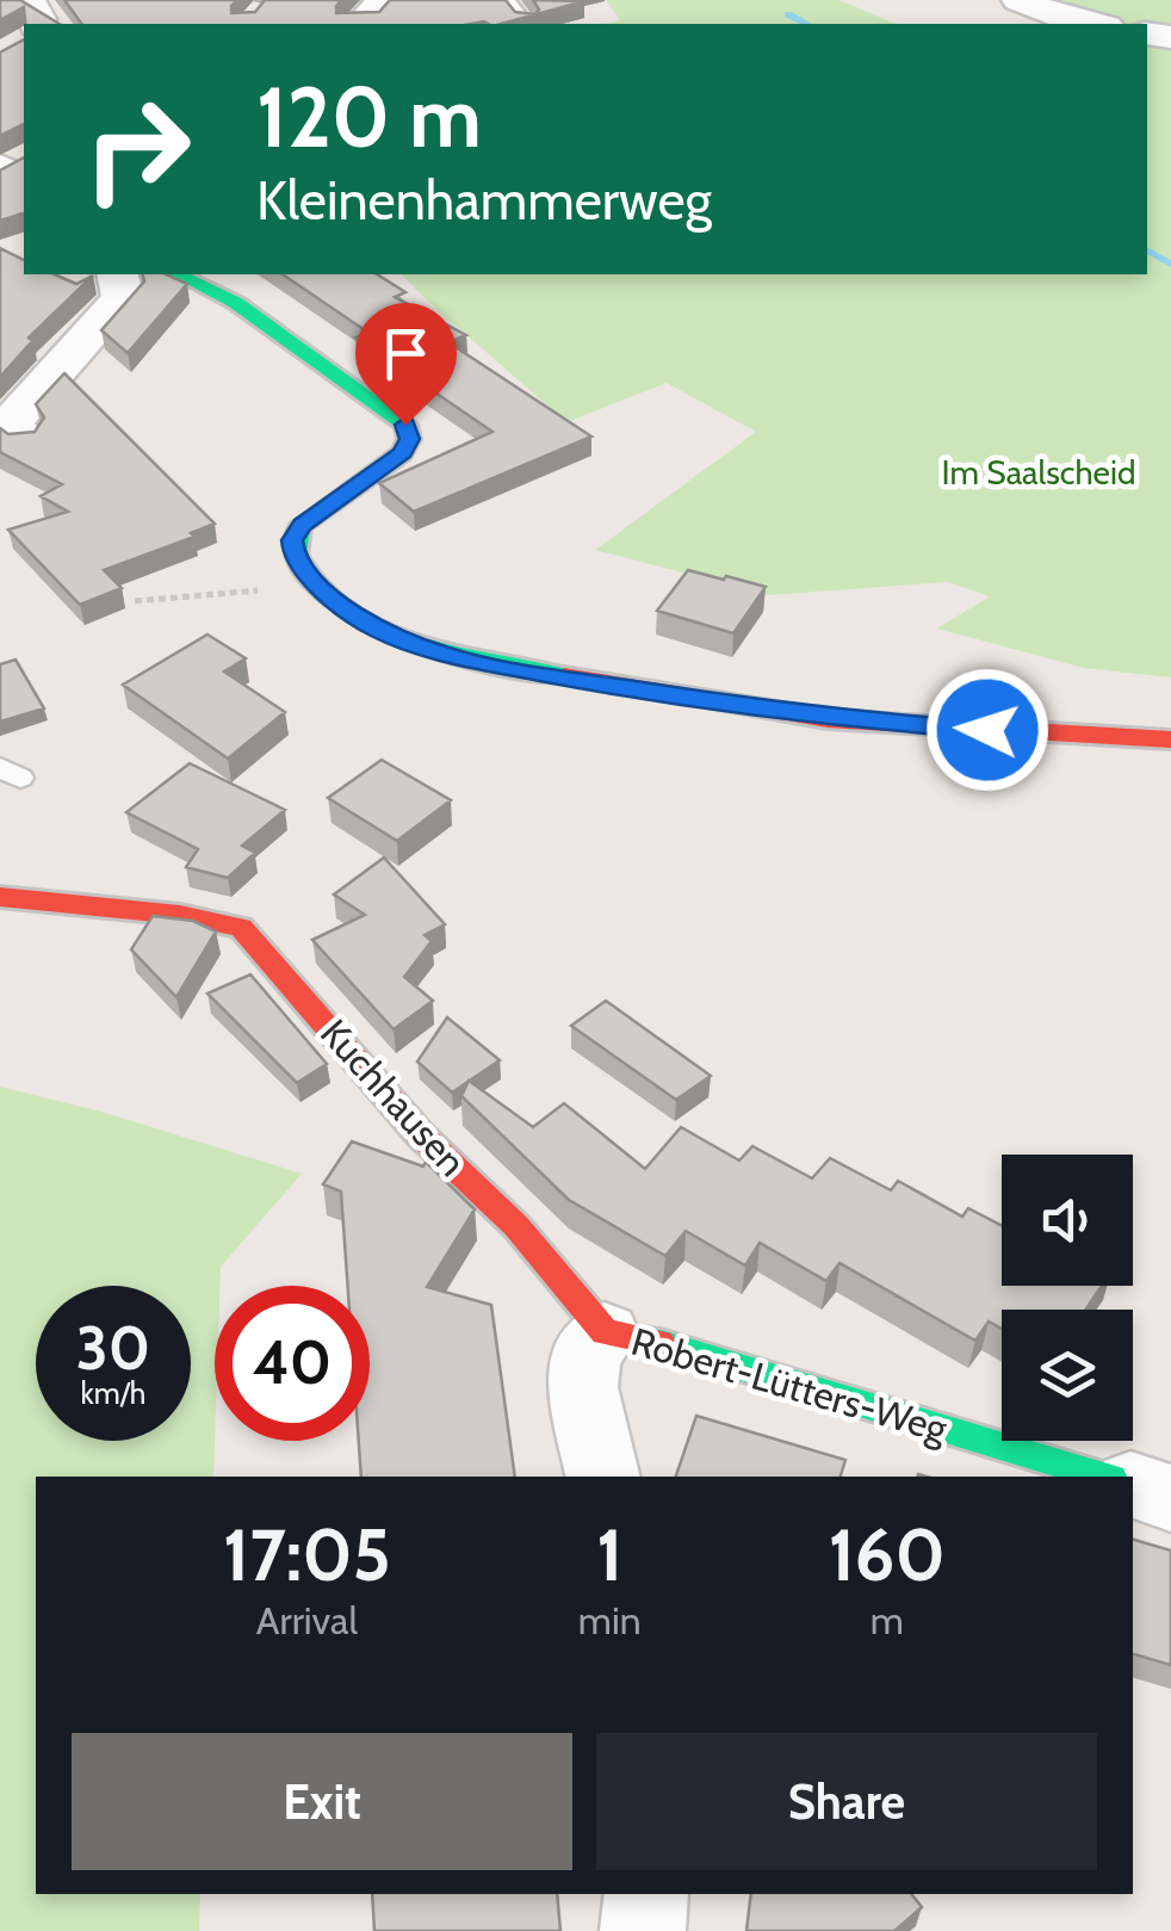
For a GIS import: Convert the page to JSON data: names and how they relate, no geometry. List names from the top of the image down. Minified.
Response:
{"streets":{"street":["Kuchhausen","Robert-Lütters-Weg"]},"crossings":[["Kuchhausen","Robert-Lütters-Weg"]],"parks":["Im Saalscheid"],"page":{"turn":["120 m","Kleinenhammerweg"],"speed":"30 km/h","limit":"40","eta":["17:05","Arrival","1","min","160","m"],"buttons":["Exit","Share"]}}
